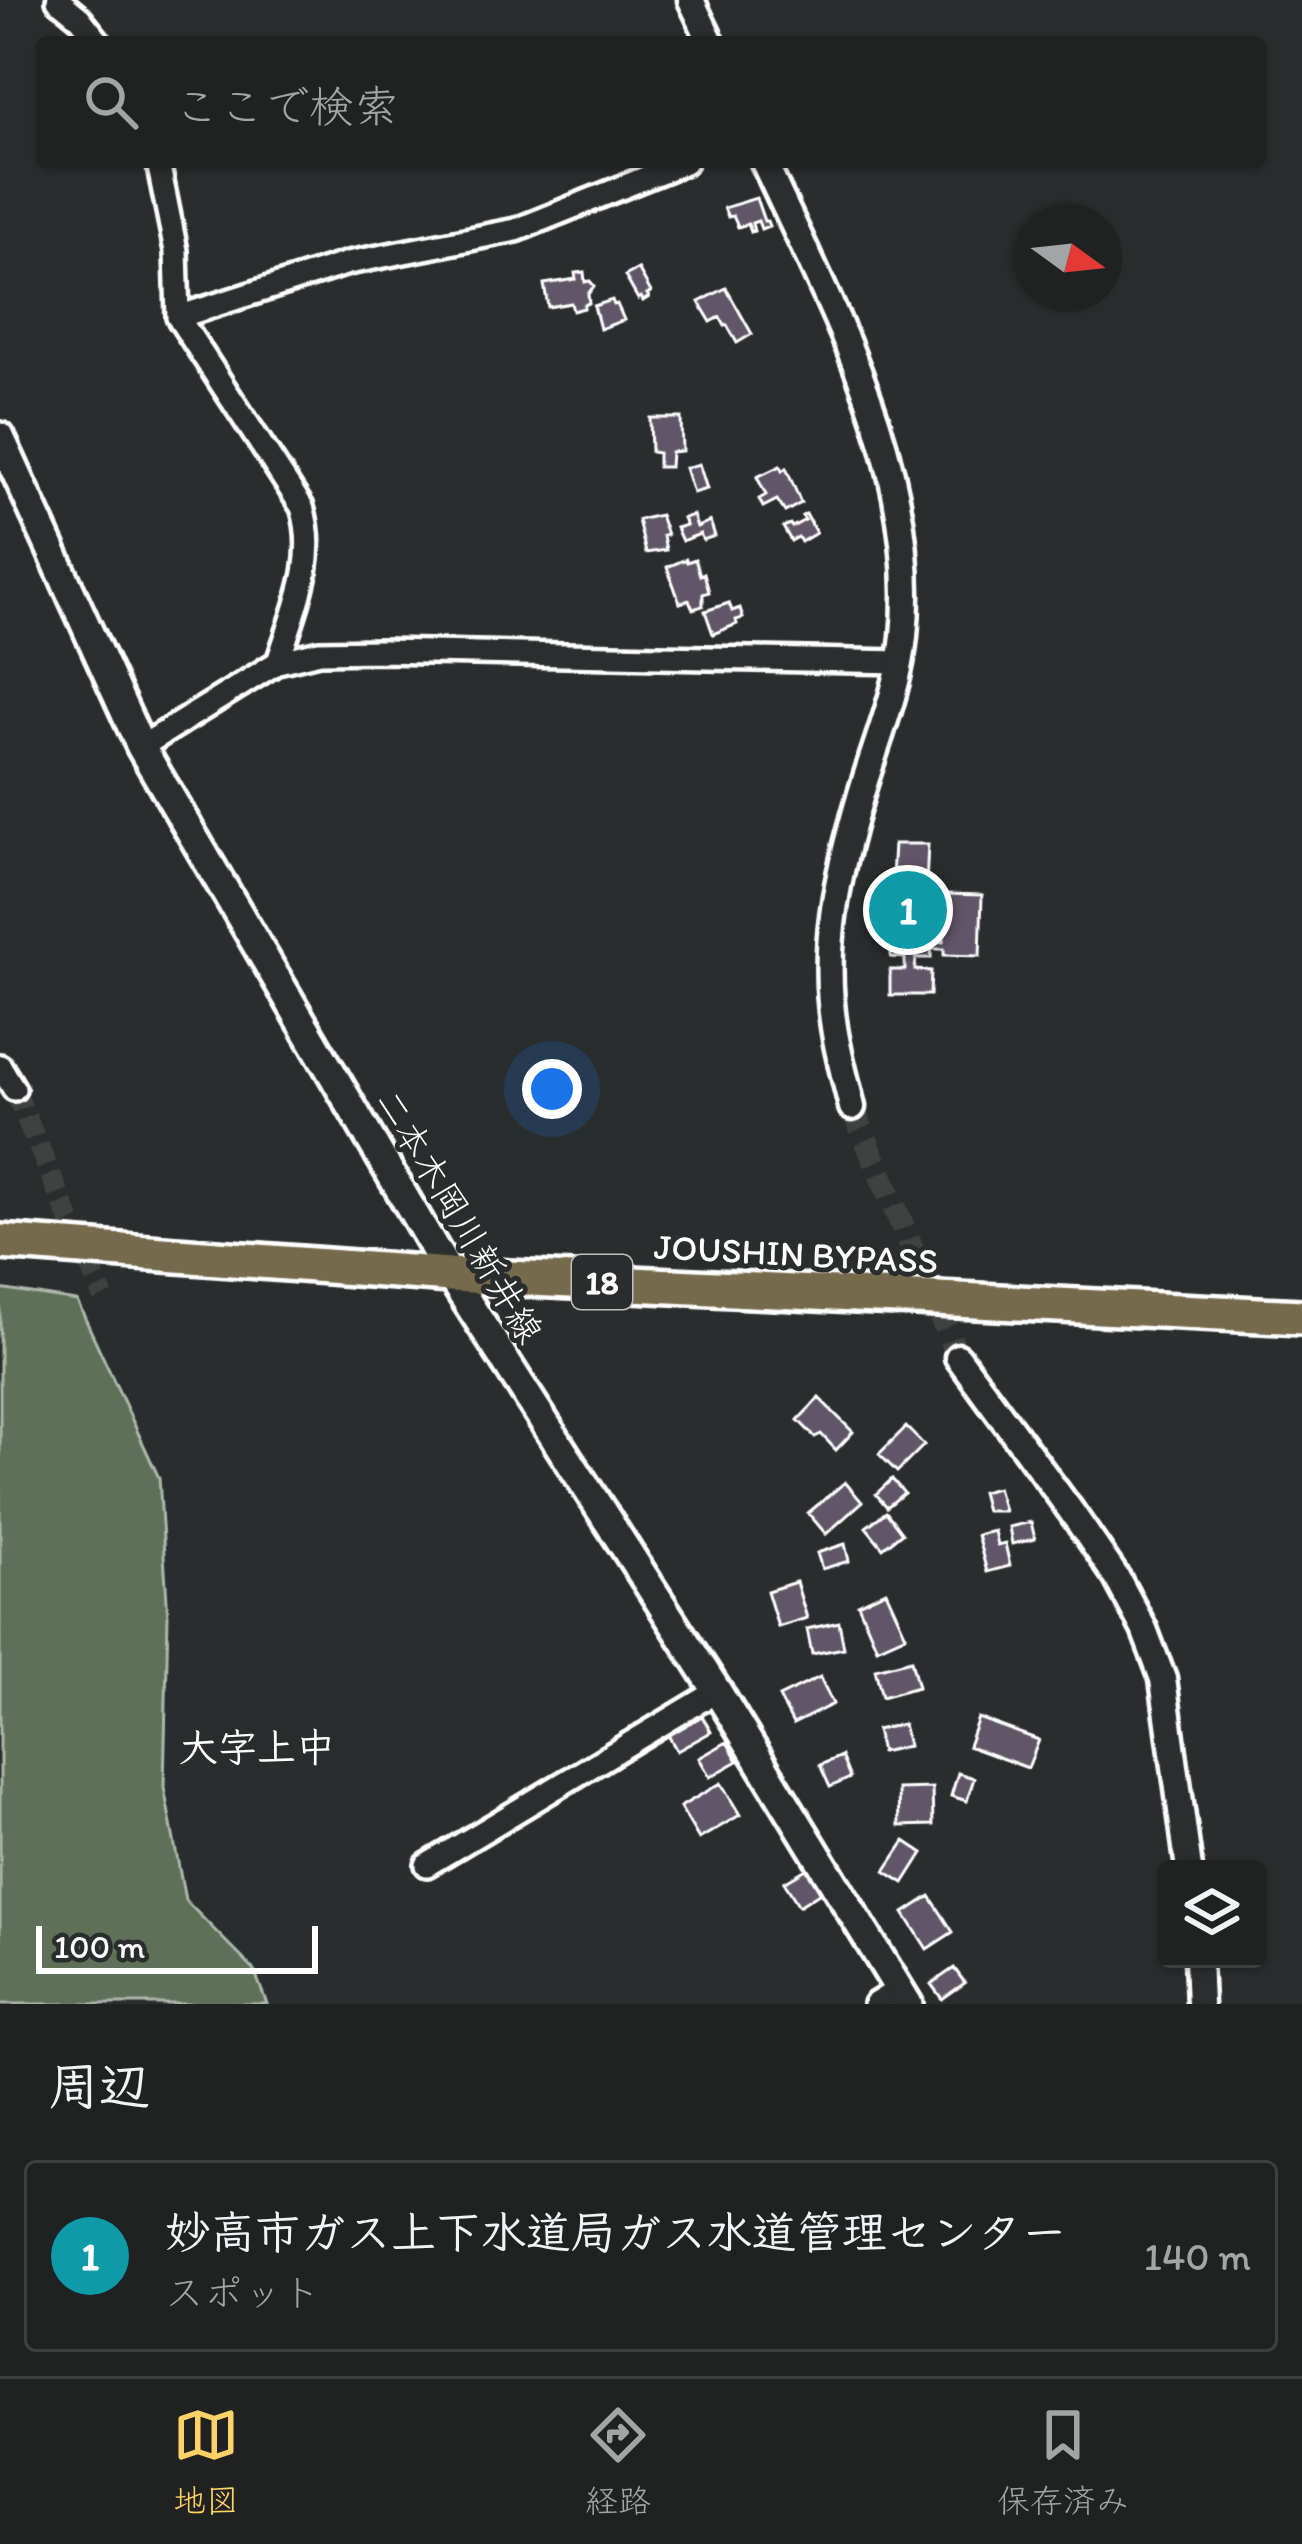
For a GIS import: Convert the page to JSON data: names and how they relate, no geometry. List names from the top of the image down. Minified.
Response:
{"streets":{"highway":["JOUSHIN BYPASS","18"],"main road":["二本木岡川新井線"]},"crossings":[["二本木岡川新井線","JOUSHIN BYPASS"]],"districts":["大字上中"],"scale_bar":"100 m","north":"right","page":{"search":"ここで検索","pins":"1","scale":"100 m","heading":"周辺","list":[{"mark":"1","name":"妙高市ガス上下水道局ガス水道管理センター","note":"スポット","value":"140 m"}],"nav":["地図","経路","保存済み"]}}
